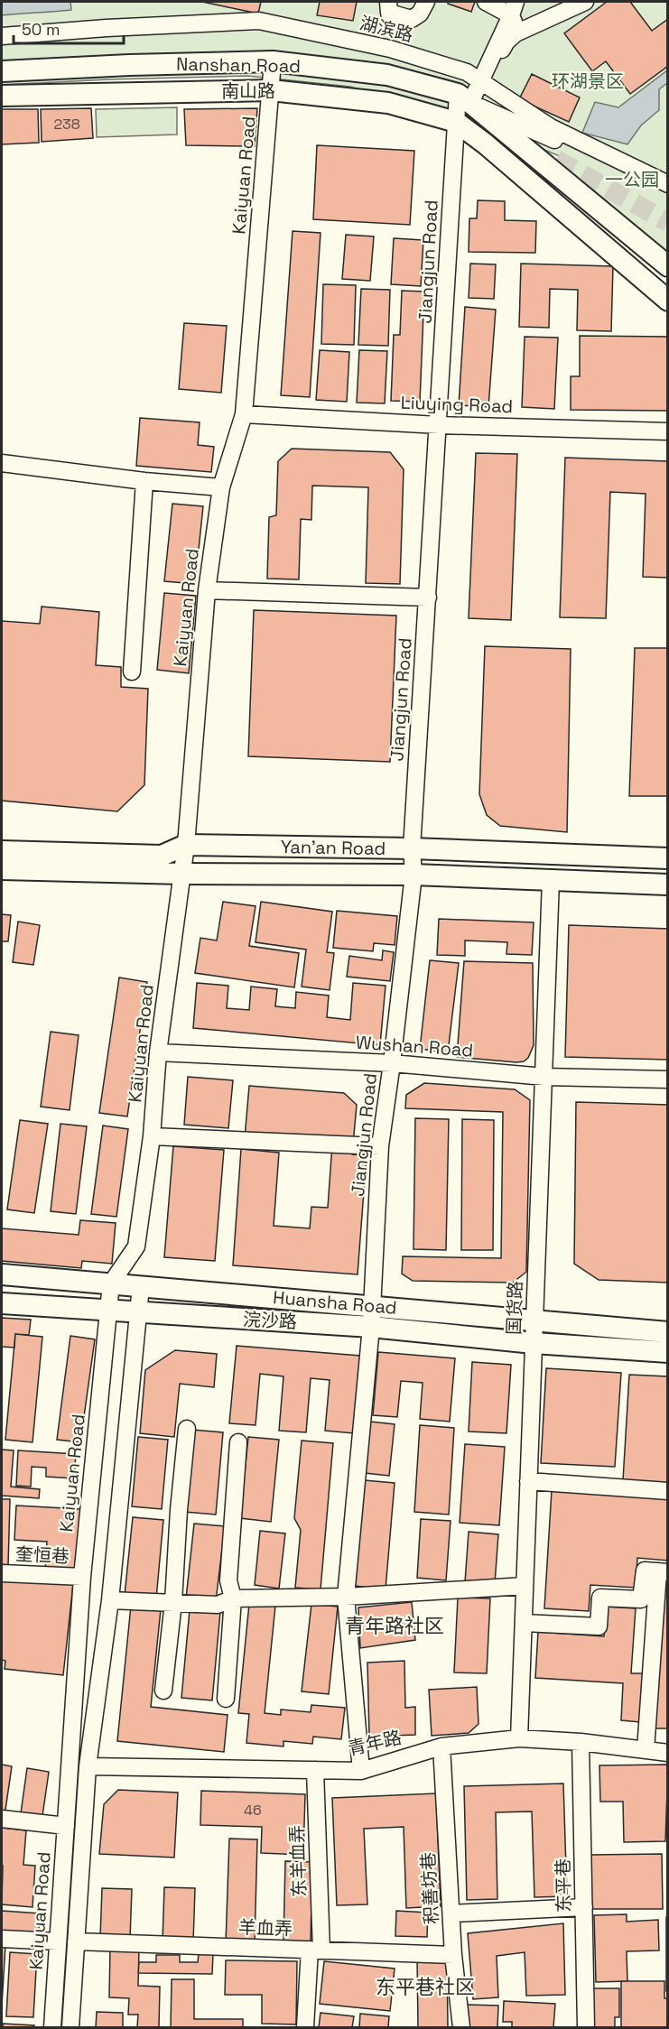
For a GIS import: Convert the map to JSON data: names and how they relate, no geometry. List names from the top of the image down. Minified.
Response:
{"streets":{"main road":["Nanshan Road","南山路","Yan'an Road","Huansha Road","浣沙路"],"street":["湖滨路","Kaiyuan Road","Jiangjun Road","Liuying Road","Wushan Road","国货路","奎恒巷","青年路","东羊血弄","东平巷","积善坊巷","羊血弄"]},"crossings":[["Nanshan Road","Kaiyuan Road"],["Nanshan Road","Jiangjun Road"],["南山路","Kaiyuan Road"],["南山路","Jiangjun Road"],["Kaiyuan Road","Liuying Road"],["Kaiyuan Road","Yan'an Road"],["Kaiyuan Road","Wushan Road"],["Kaiyuan Road","Huansha Road"],["Kaiyuan Road","浣沙路"],["Kaiyuan Road","奎恒巷"],["Jiangjun Road","Liuying Road"],["Jiangjun Road","Yan'an Road"],["Jiangjun Road","Wushan Road"],["Jiangjun Road","Huansha Road"],["Jiangjun Road","浣沙路"],["Jiangjun Road","青年路"],["Yan'an Road","国货路"],["Wushan Road","国货路"],["Huansha Road","国货路"],["国货路","浣沙路"],["国货路","青年路"],["青年路","东羊血弄"],["青年路","东平巷"],["青年路","积善坊巷"],["东羊血弄","羊血弄"],["积善坊巷","羊血弄"]],"districts":["青年路社区","东平巷社区"],"parks":["环湖景区","一公园"],"house_numbers":["238","46"],"scale_bar":"50 m"}
